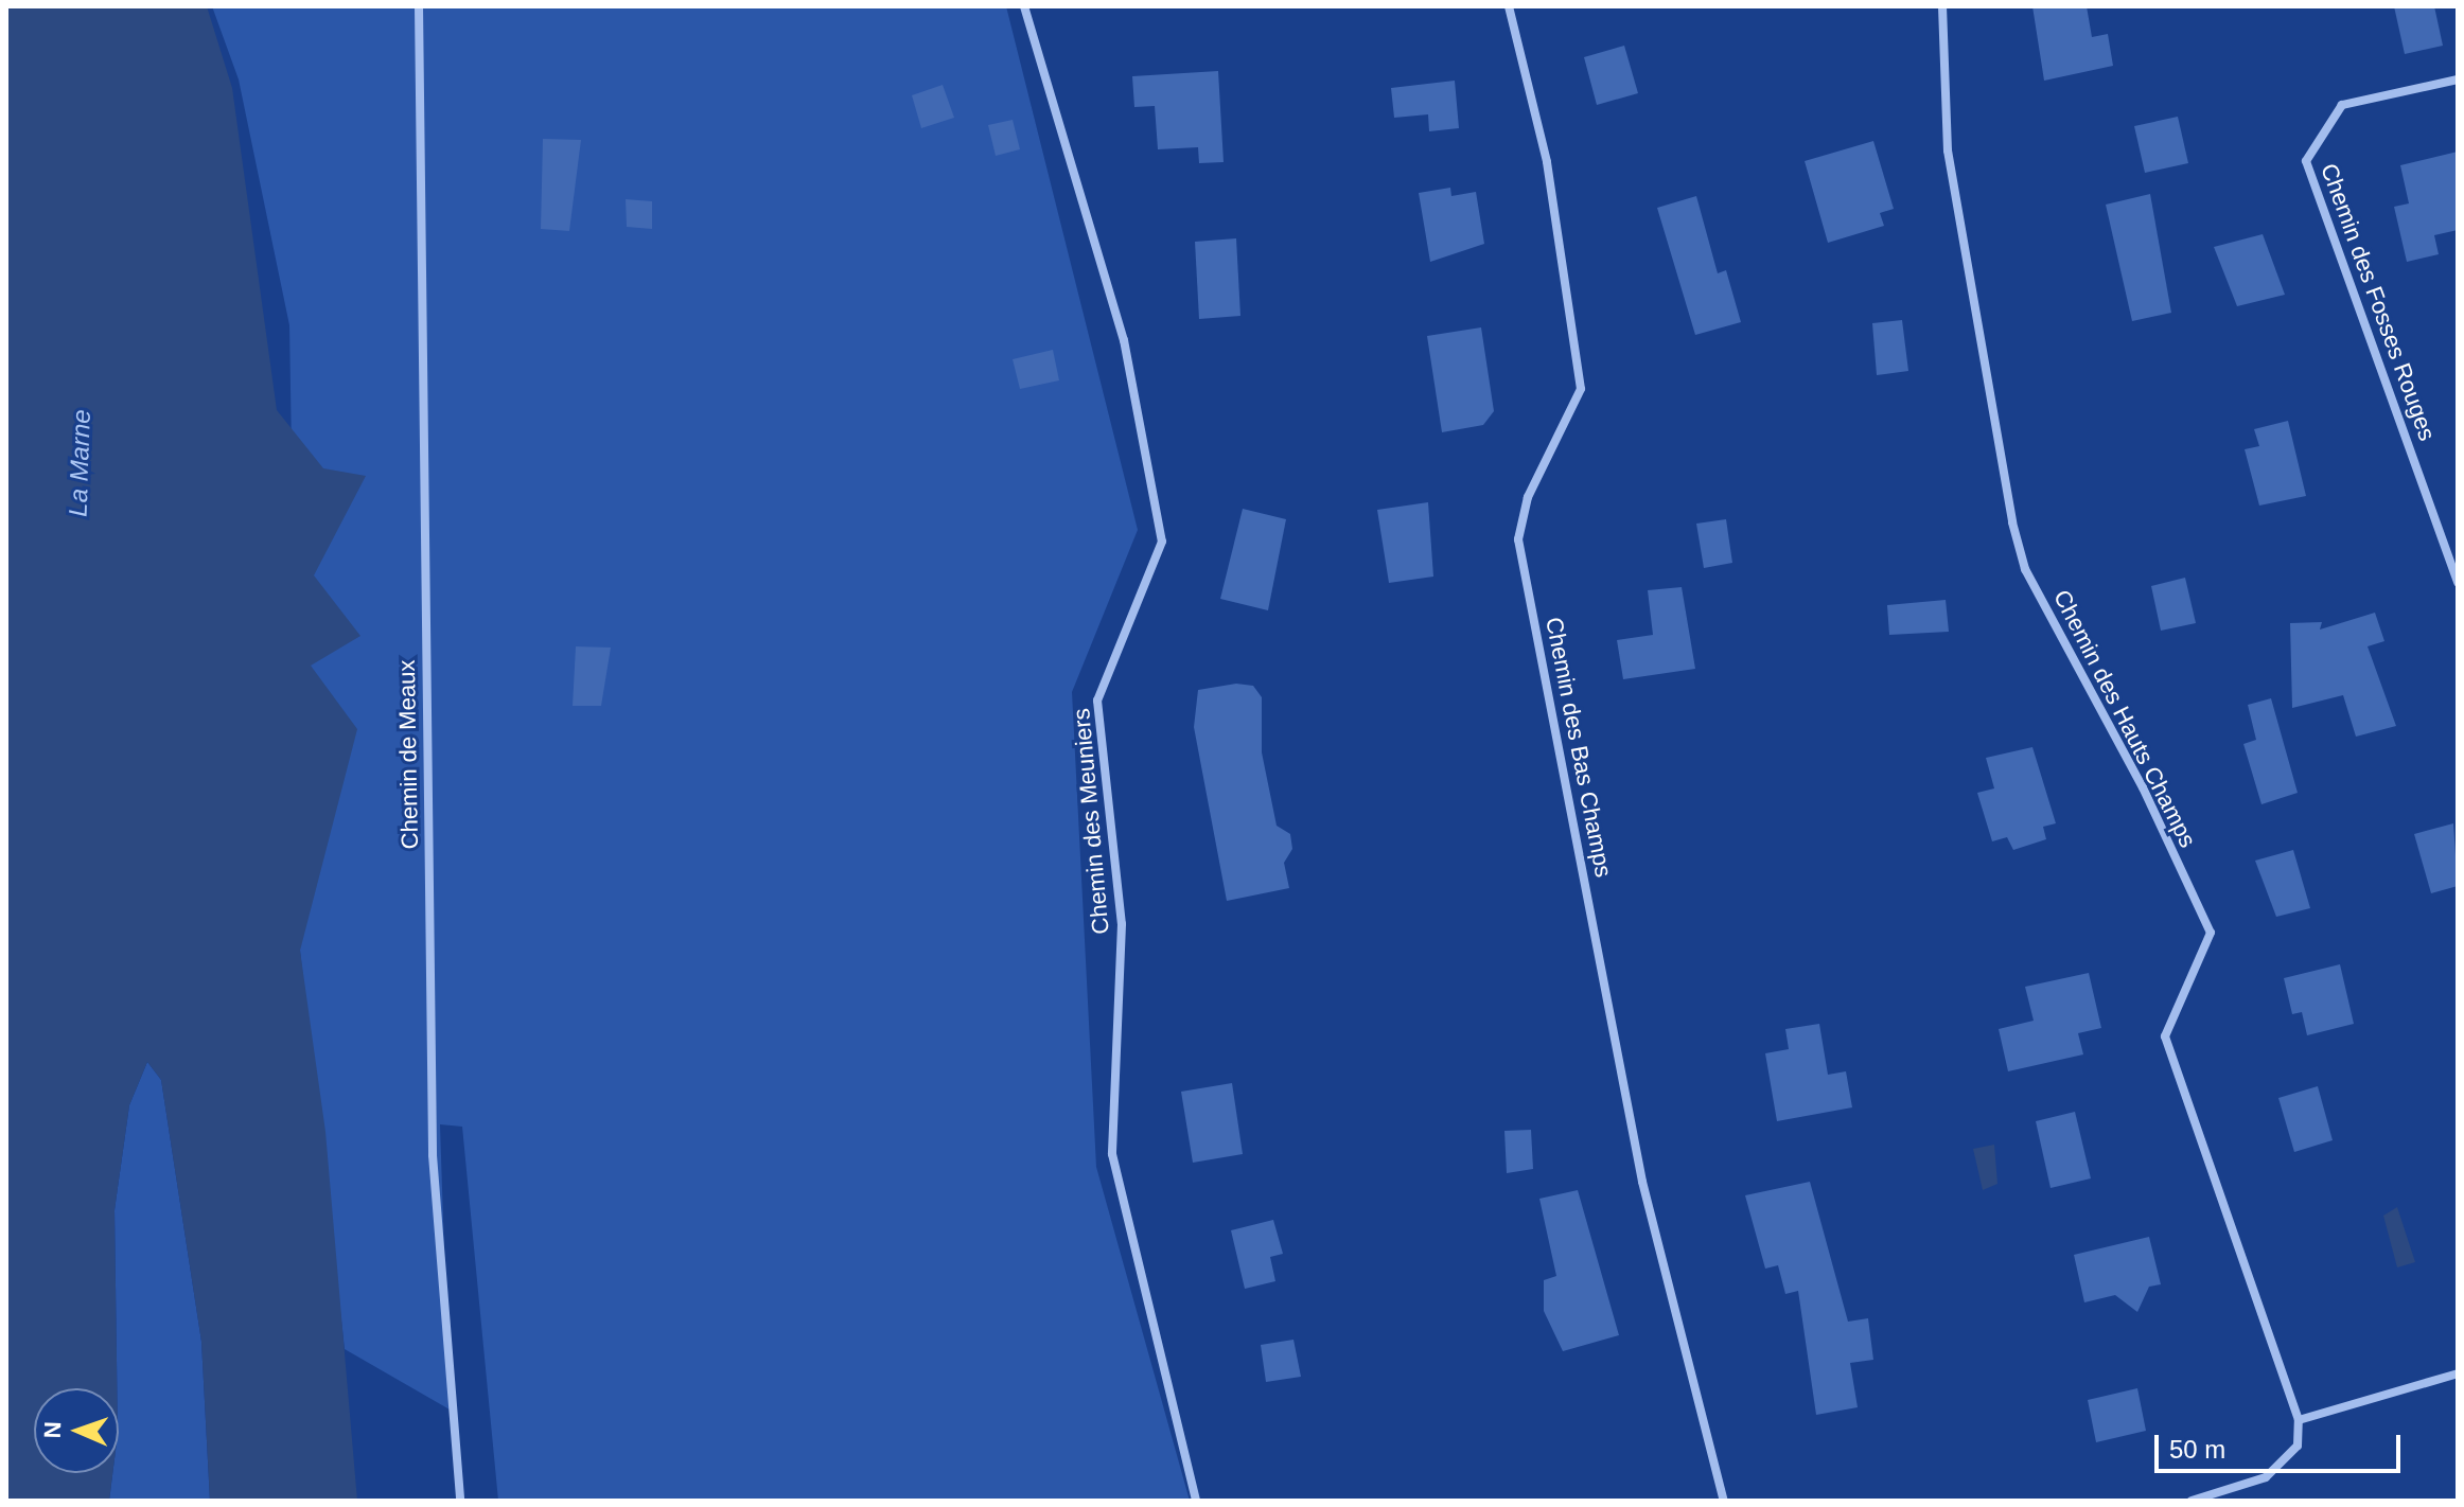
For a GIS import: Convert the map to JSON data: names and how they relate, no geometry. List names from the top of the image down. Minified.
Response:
{"streets":{"street":["Chemin des Fosses Rouges","Chemin des Hauts Champs","Chemin des Bas Champs","Chemin de Meaux","Chemin des Meuniers"]},"water":["La Marne"],"scale_bar":"50 m","north":"left"}
